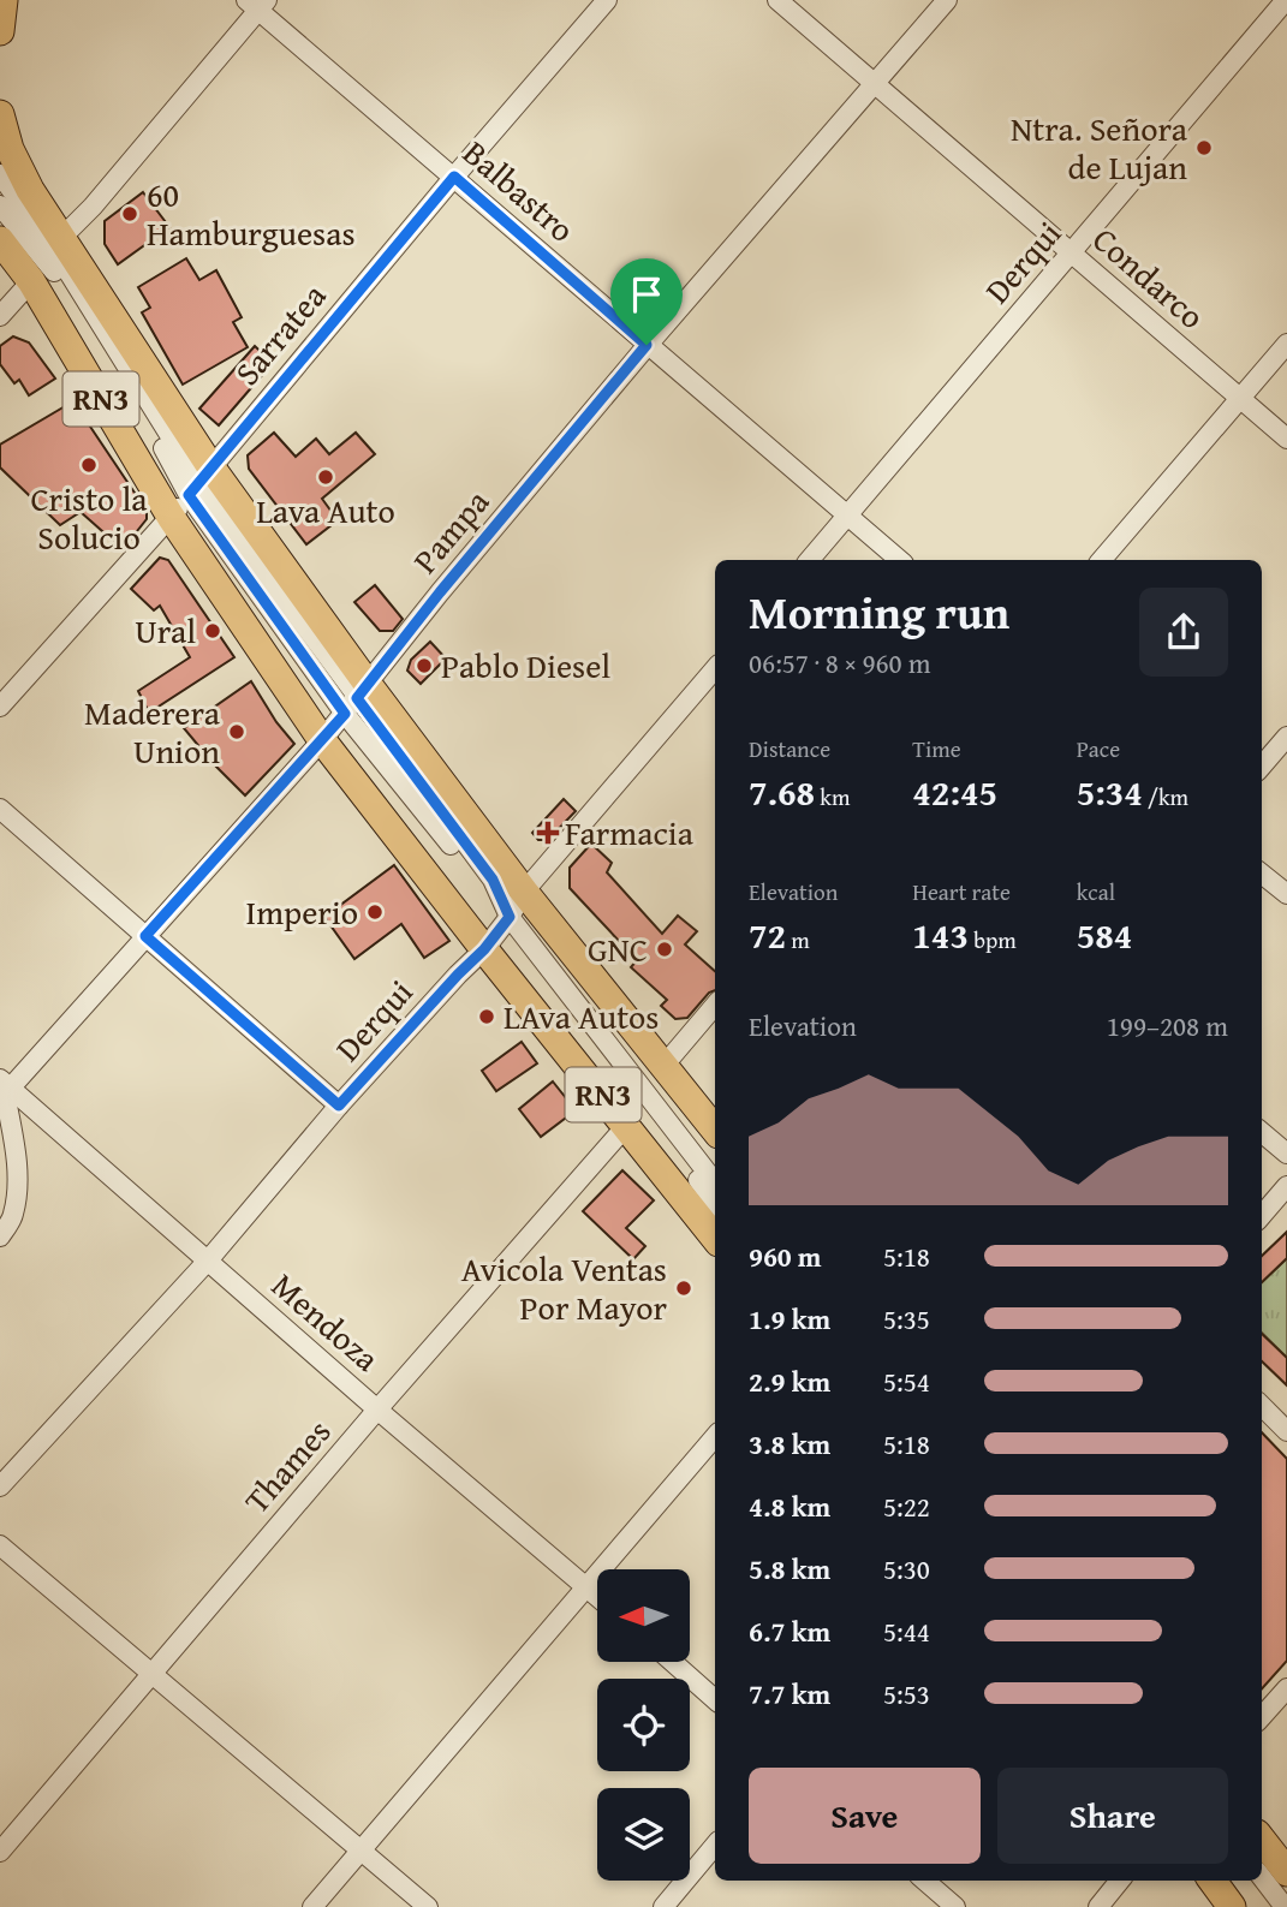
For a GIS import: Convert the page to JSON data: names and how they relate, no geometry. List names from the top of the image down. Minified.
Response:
{"streets":{"highway":["RN3"],"street":["Balbastro","Derqui","Condarco","Sarratea","Pampa","Mendoza","Thames"]},"crossings":[["Balbastro","Derqui"],["Balbastro","Sarratea"],["Balbastro","Pampa"],["Derqui","Condarco"],["Derqui","RN3"],["Derqui","Mendoza"],["Condarco","Pampa"],["Sarratea","RN3"],["RN3","Pampa"],["RN3","Thames"],["Pampa","Mendoza"],["Mendoza","Thames"]],"places":{"other":["Ntra. Señora de Lujan","60 Hamburguesas","Cristo la Solucio","Lava Auto","Ural","Pablo Diesel","Maderera Union","Imperio","GNC","LAva Autos","Avicola Ventas Por Mayor"],"health":["Farmacia"]},"north":"left","page":{"heading":["Morning run","06:57 · 8 × 960 m"],"stats":[["Distance","7.68 km"],["Time","42:45"],["Pace","5:34 /km"],["Elevation","72 m"],["Heart rate","143 bpm"],["kcal","584"]],"chart":["Elevation","199–208 m"],"list":[{"name":"960 m","note":"5:18"},{"name":"1.9 km","note":"5:35"},{"name":"2.9 km","note":"5:54"},{"name":"3.8 km","note":"5:18"},{"name":"4.8 km","note":"5:22"},{"name":"5.8 km","note":"5:30"},{"name":"6.7 km","note":"5:44"},{"name":"7.7 km","note":"5:53"}],"buttons":["Save","Share"]}}
